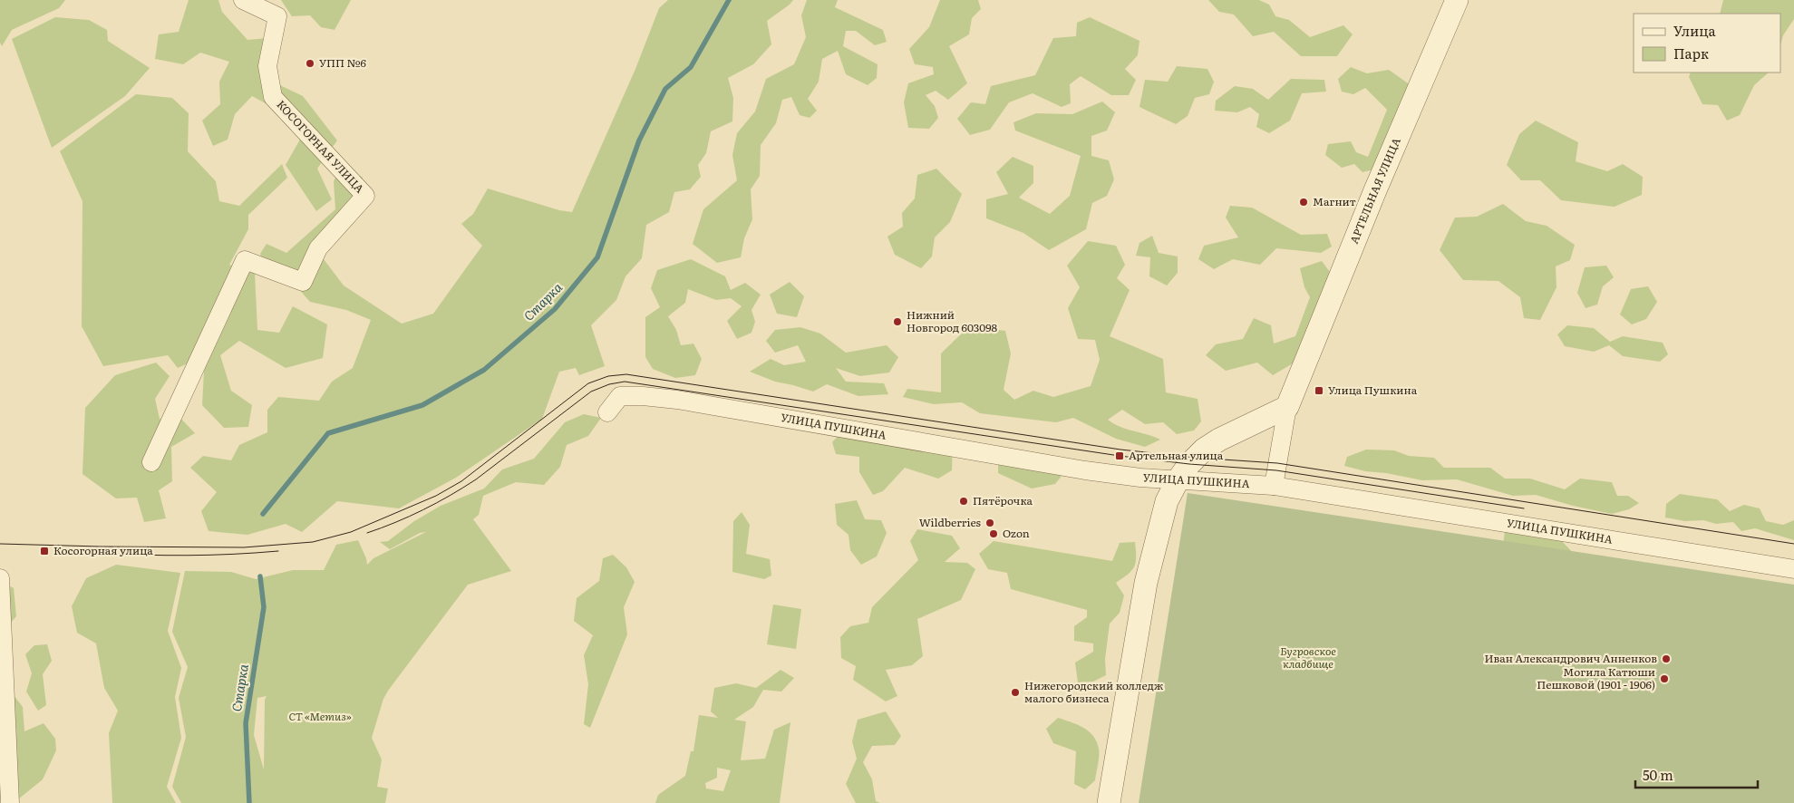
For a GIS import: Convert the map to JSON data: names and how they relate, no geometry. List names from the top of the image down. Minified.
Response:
{"streets":{"street":["КОСОГОРНАЯ УЛИЦА","АРТЕЛЬНАЯ УЛИЦА","УЛИЦА ПУШКИНА"]},"crossings":[["АРТЕЛЬНАЯ УЛИЦА","УЛИЦА ПУШКИНА"]],"water":["Старка"],"parks":["Бугровское кладбище","СТ «Метиз»"],"places":{"other":["УПП №6","Магнит","Нижний Новгород 603098","Пятёрочка","Wildberries","Ozon","Иван Александрович Анненков","Могила Катюши Пешковой (1901 - 1906)","Нижегородский колледж малого бизнеса"],"transit":["Улица Пушкина","Артельная улица","Косогорная улица"]},"legend":["Улица","Парк"],"scale_bar":"50 m"}
